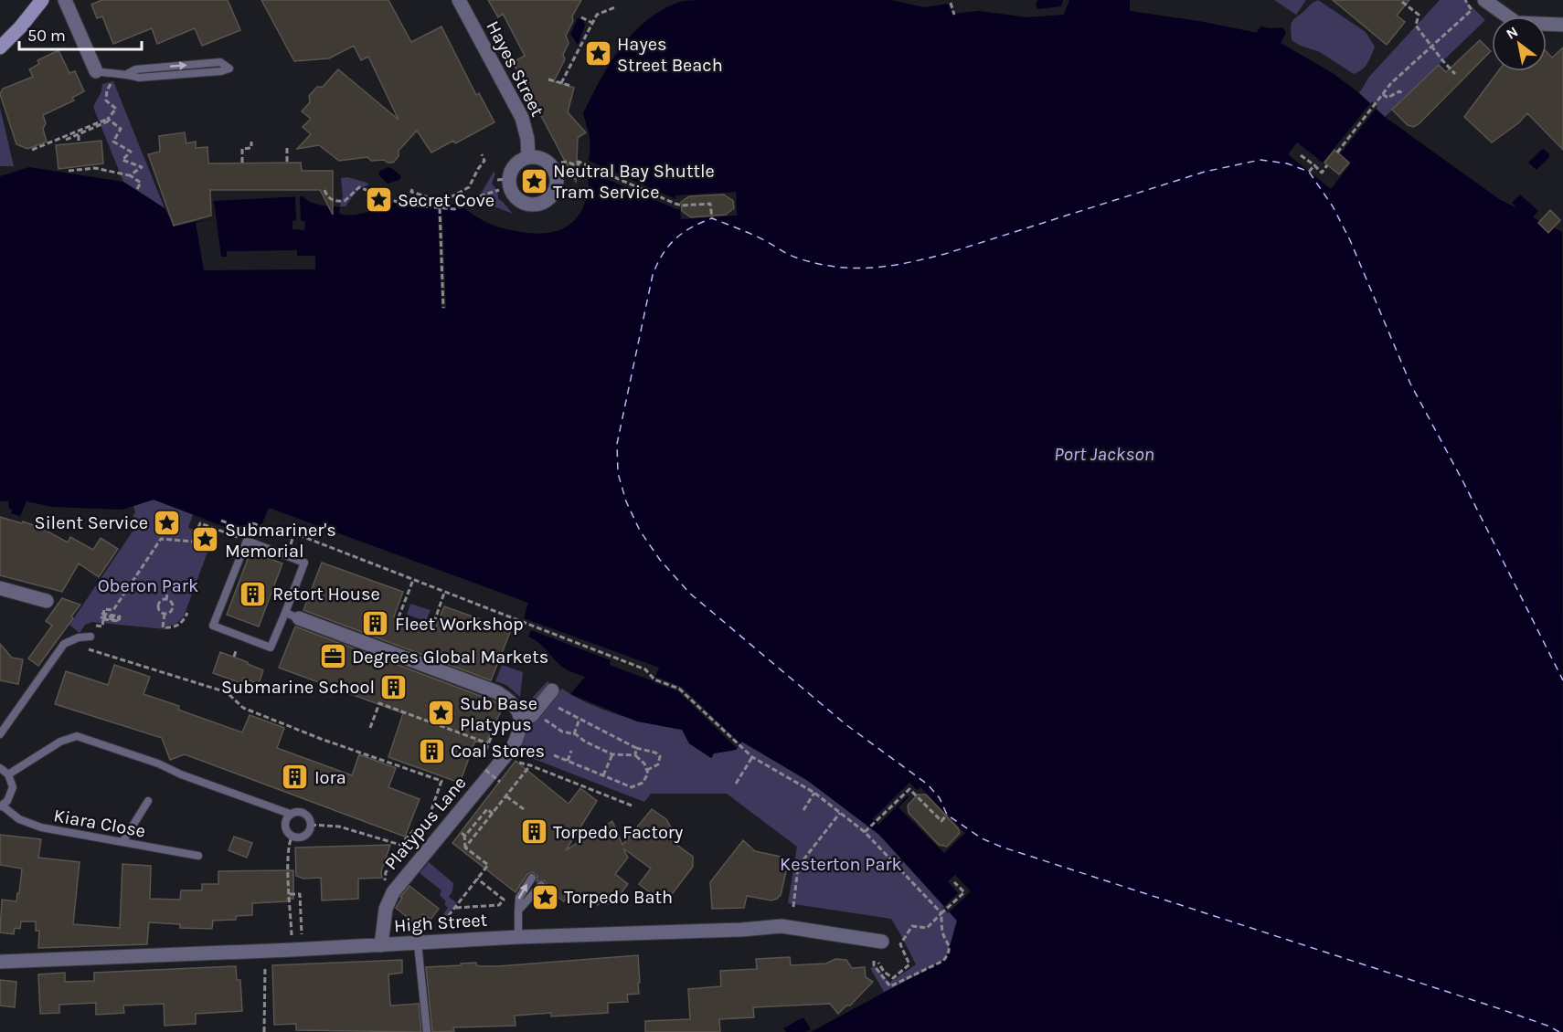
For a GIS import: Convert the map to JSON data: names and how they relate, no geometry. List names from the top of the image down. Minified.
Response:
{"streets":{"street":["Hayes Street","Platypus Lane","High Street"],"lane":["Kiara Close"]},"crossings":[["Platypus Lane","High Street"]],"water":["Port Jackson"],"parks":["Oberon Park","Kesterton Park"],"places":{"place":["Hayes Street Beach","Neutral Bay Shuttle Tram Service","Secret Cove","Silent Service","Submariner's Memorial","Sub Base Platypus","Torpedo Bath"],"building":["Retort House","Fleet Workshop","Submarine School","Coal Stores","Iora","Torpedo Factory"],"office":["Degrees Global Markets"]},"scale_bar":"50 m","north":"top left"}
